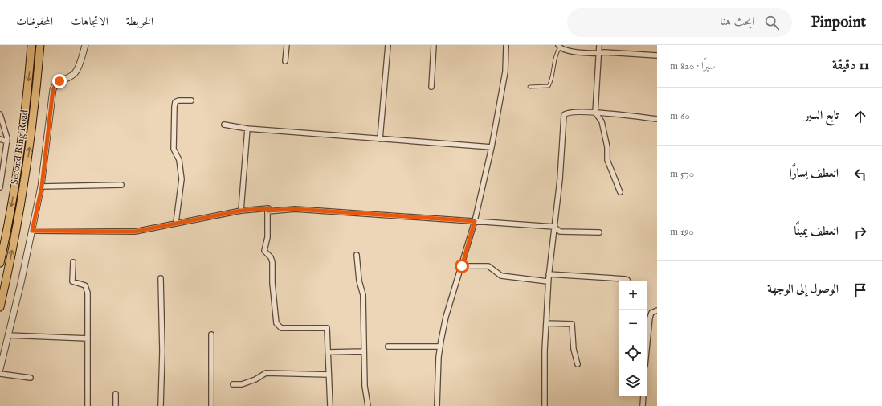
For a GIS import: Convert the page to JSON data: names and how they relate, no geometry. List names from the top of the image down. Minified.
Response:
{"streets":{"highway":["Second Ring Road"]},"page":{"header":"Pinpoint","search":"ابحث هنا","nav":["الخريطة","الاتجاهات","المحفوظات"],"heading":["11 دقيقة","سيرًا · 820 m"],"list":[["تابع السير","60 m"],["انعطف يسارًا","570 m"],["انعطف يمينًا","190 m"],"الوصول إلى الوجهة"],"map_buttons":["+","−"]}}
